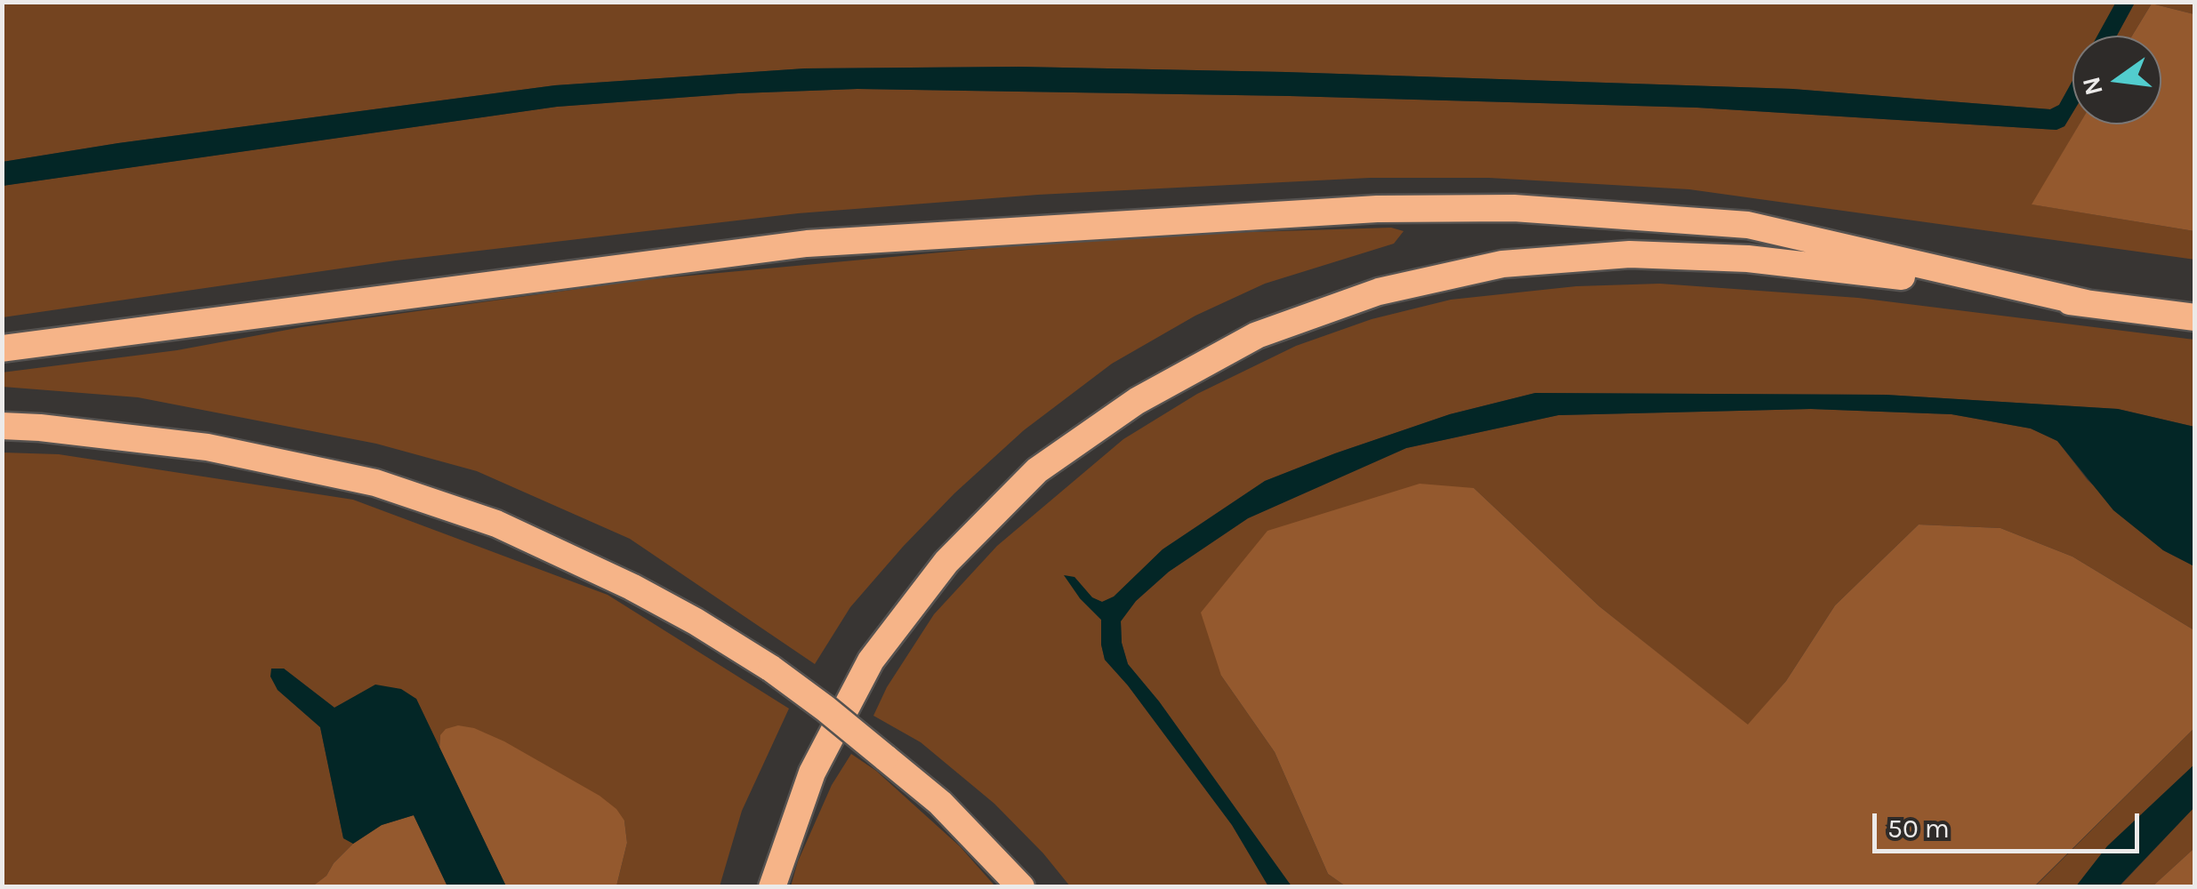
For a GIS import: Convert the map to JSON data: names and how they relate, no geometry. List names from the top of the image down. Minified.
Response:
{"scale_bar":"50 m","north":"left"}
